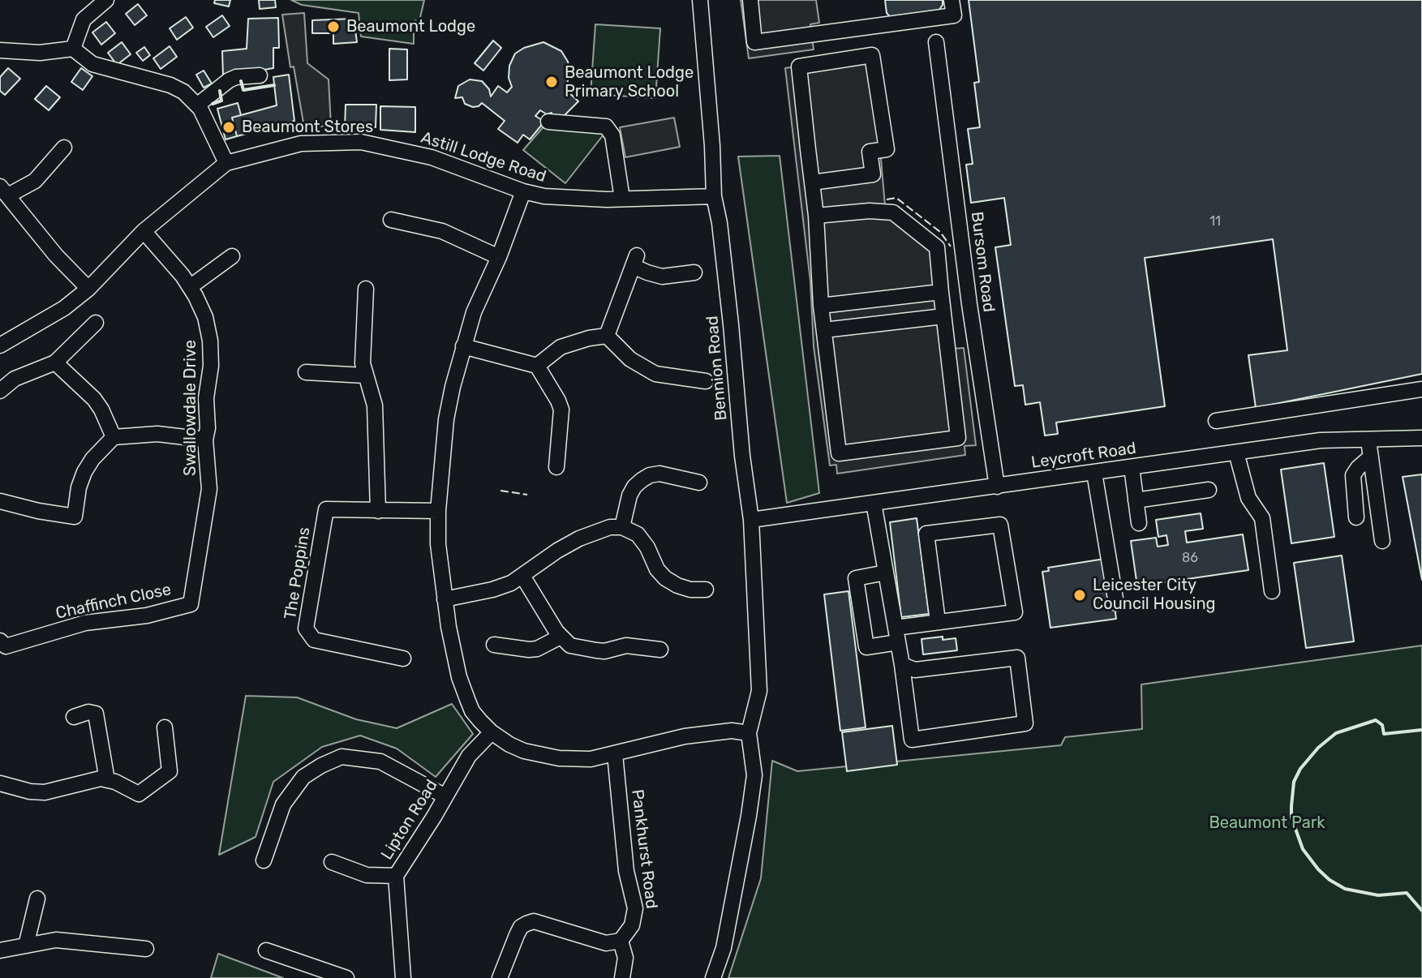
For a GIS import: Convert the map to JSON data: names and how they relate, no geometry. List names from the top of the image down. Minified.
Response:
{"streets":{"street":["Astill Lodge Road","Bursom Road","Bennion Road","Swallowdale Drive","Leycroft Road","The Poppins","Chaffinch Close","Lipton Road","Pankhurst Road"]},"crossings":[["Astill Lodge Road","Bennion Road"],["Astill Lodge Road","Swallowdale Drive"],["Bursom Road","Leycroft Road"],["Bennion Road","Leycroft Road"],["Swallowdale Drive","Chaffinch Close"]],"parks":["Beaumont Park"],"places":["Beaumont Lodge","Beaumont Lodge Primary School","Beaumont Stores","Leicester City Council Housing"],"house_numbers":["11","86"]}
